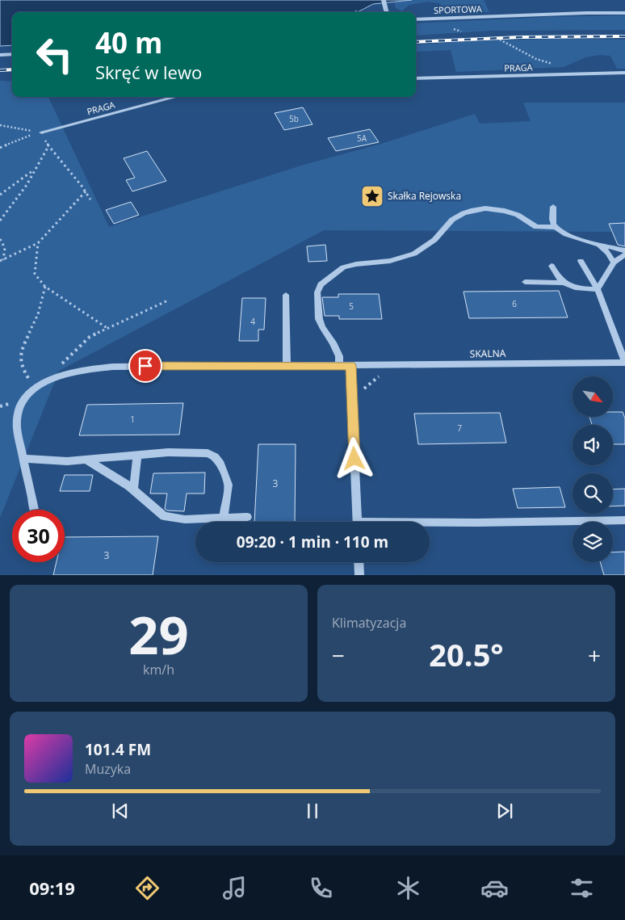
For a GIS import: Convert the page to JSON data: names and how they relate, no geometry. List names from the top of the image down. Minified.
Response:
{"streets":{"street":["SPORTOWA","PRAGA","SKALNA"]},"places":{"place":["Skałka Rejowska"]},"house_numbers":["5b","5A","6","5","4","1","7","3","3"],"north":"bottom right","page":{"turn":["40 m","Skręć w lewo"],"limit":"30","trip":"09:20 · 1 min · 110 m","tile":[["29","km/h"],"Klimatyzacja"],"heat":["−","20.5°","+"],"song":["101.4 FM","Muzyka"],"tabs":"09:19"}}
